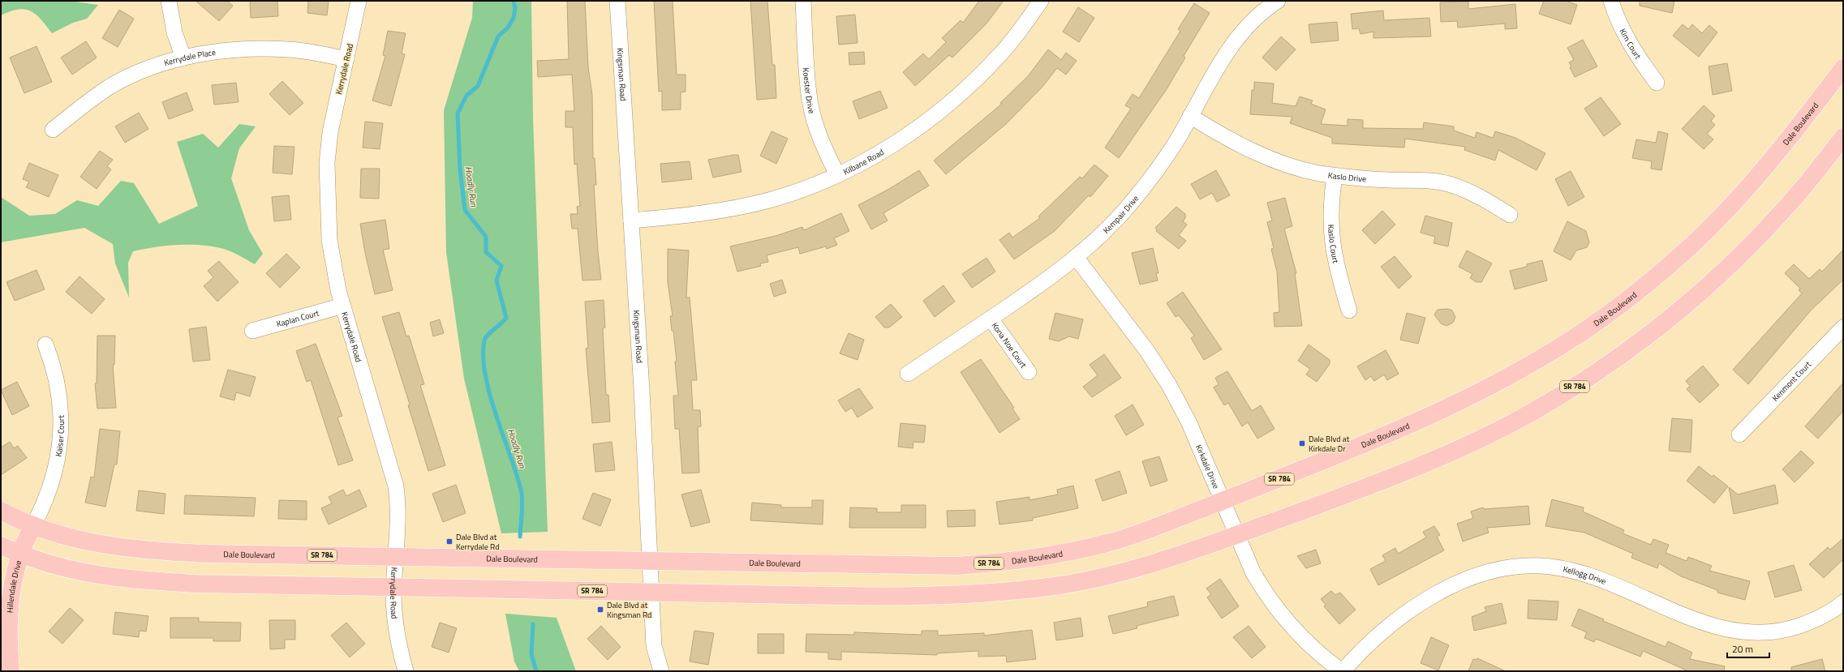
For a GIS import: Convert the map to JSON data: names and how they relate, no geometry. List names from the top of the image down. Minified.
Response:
{"streets":{"main road":["Dale Boulevard","SR 784","Hillendale Drive"],"street":["Kim Court","Kerrydale Place","Kerrydale Road","Kingsman Road","Koester Drive","Kilbane Road","Kaslo Drive","Kempair Drive","Kaslo Court","Kaplan Court","Kona Noe Court","Kenmont Court","Kaiser Court","Kirkdale Drive","Kellogg Drive"]},"crossings":[["Kerrydale Place","Kerrydale Road"],["Kerrydale Road","Dale Boulevard"],["Kerrydale Road","Kaplan Court"],["Kerrydale Road","SR 784"],["Kingsman Road","Dale Boulevard"],["Kingsman Road","Kilbane Road"],["Kingsman Road","SR 784"],["Koester Drive","Kilbane Road"],["Dale Boulevard","Kaiser Court"],["Dale Boulevard","Kirkdale Drive"],["Dale Boulevard","Hillendale Drive"],["Kaslo Drive","Kempair Drive"],["Kaslo Drive","Kaslo Court"],["Kempair Drive","Kona Noe Court"],["Kempair Drive","Kirkdale Drive"],["SR 784","Kirkdale Drive"],["SR 784","Hillendale Drive"],["Kaiser Court","Hillendale Drive"],["Kirkdale Drive","Kellogg Drive"]],"water":["Hoadly Run"],"places":{"transit":["Dale Blvd at Kirkdale Dr","Dale Blvd at Kerrydale Rd","Dale Blvd at Kingsman Rd"]},"scale_bar":"20 m"}
